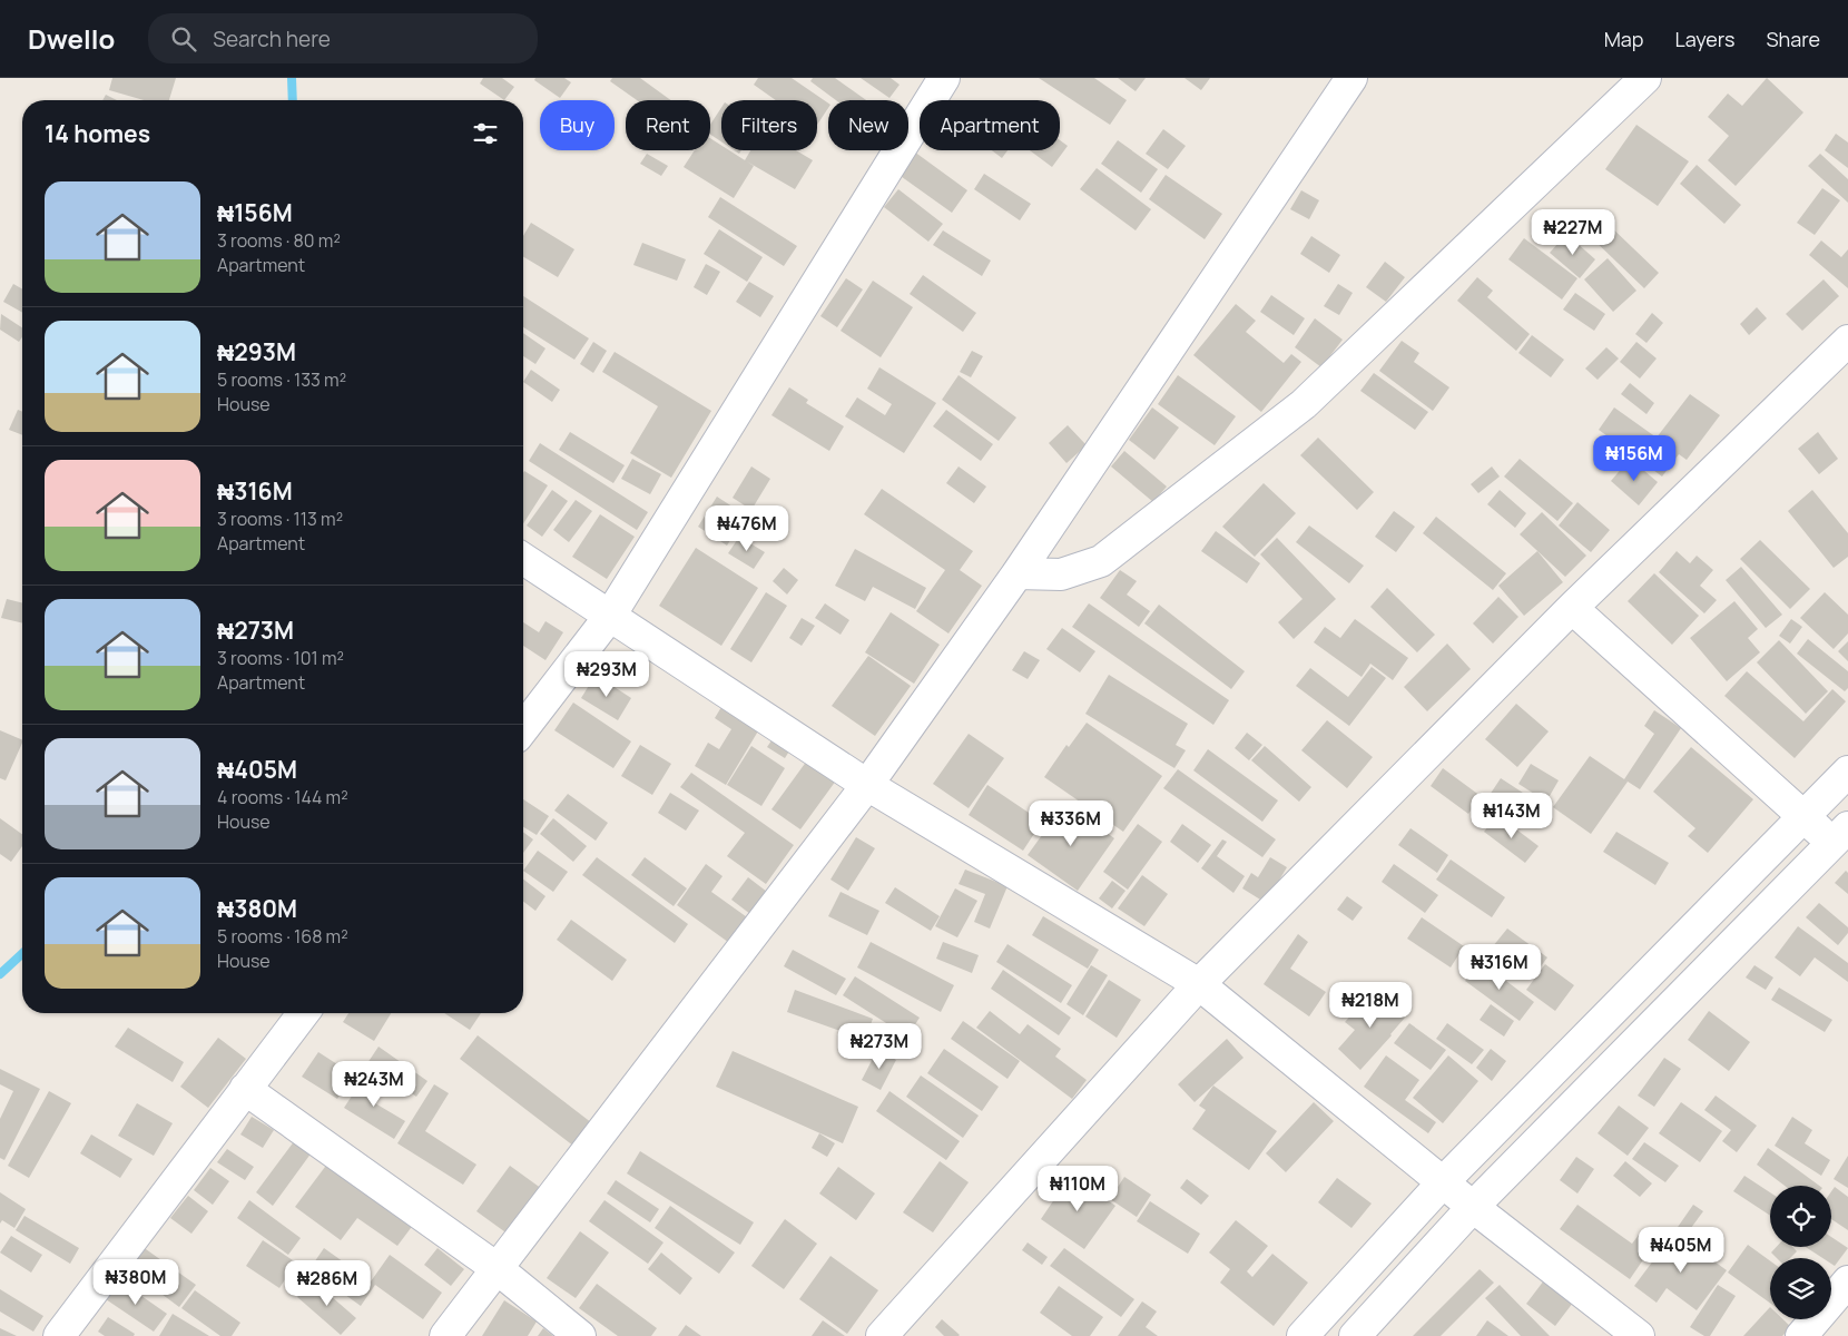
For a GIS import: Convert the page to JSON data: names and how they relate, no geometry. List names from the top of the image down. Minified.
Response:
{"page":{"header":"Dwello","search":"Search here","nav":["Map","Layers","Share"],"chip":["Buy","Rent","Filters","New","Apartment"],"heading":"14 homes","list":[{"name":"₦156M","note":"3 rooms · 80 m² · Apartment"},{"name":"₦293M","note":"5 rooms · 133 m² · House"},{"name":"₦316M","note":"3 rooms · 113 m² · Apartment"},{"name":"₦273M","note":"3 rooms · 101 m² · Apartment"},{"name":"₦405M","note":"4 rooms · 144 m² · House"},{"name":"₦380M","note":"5 rooms · 168 m² · House"}],"price":["₦227M","₦156M","₦476M","₦293M","₦143M","₦336M","₦316M","₦218M","₦273M","₦243M","₦110M","₦405M","₦380M","₦286M"]}}
